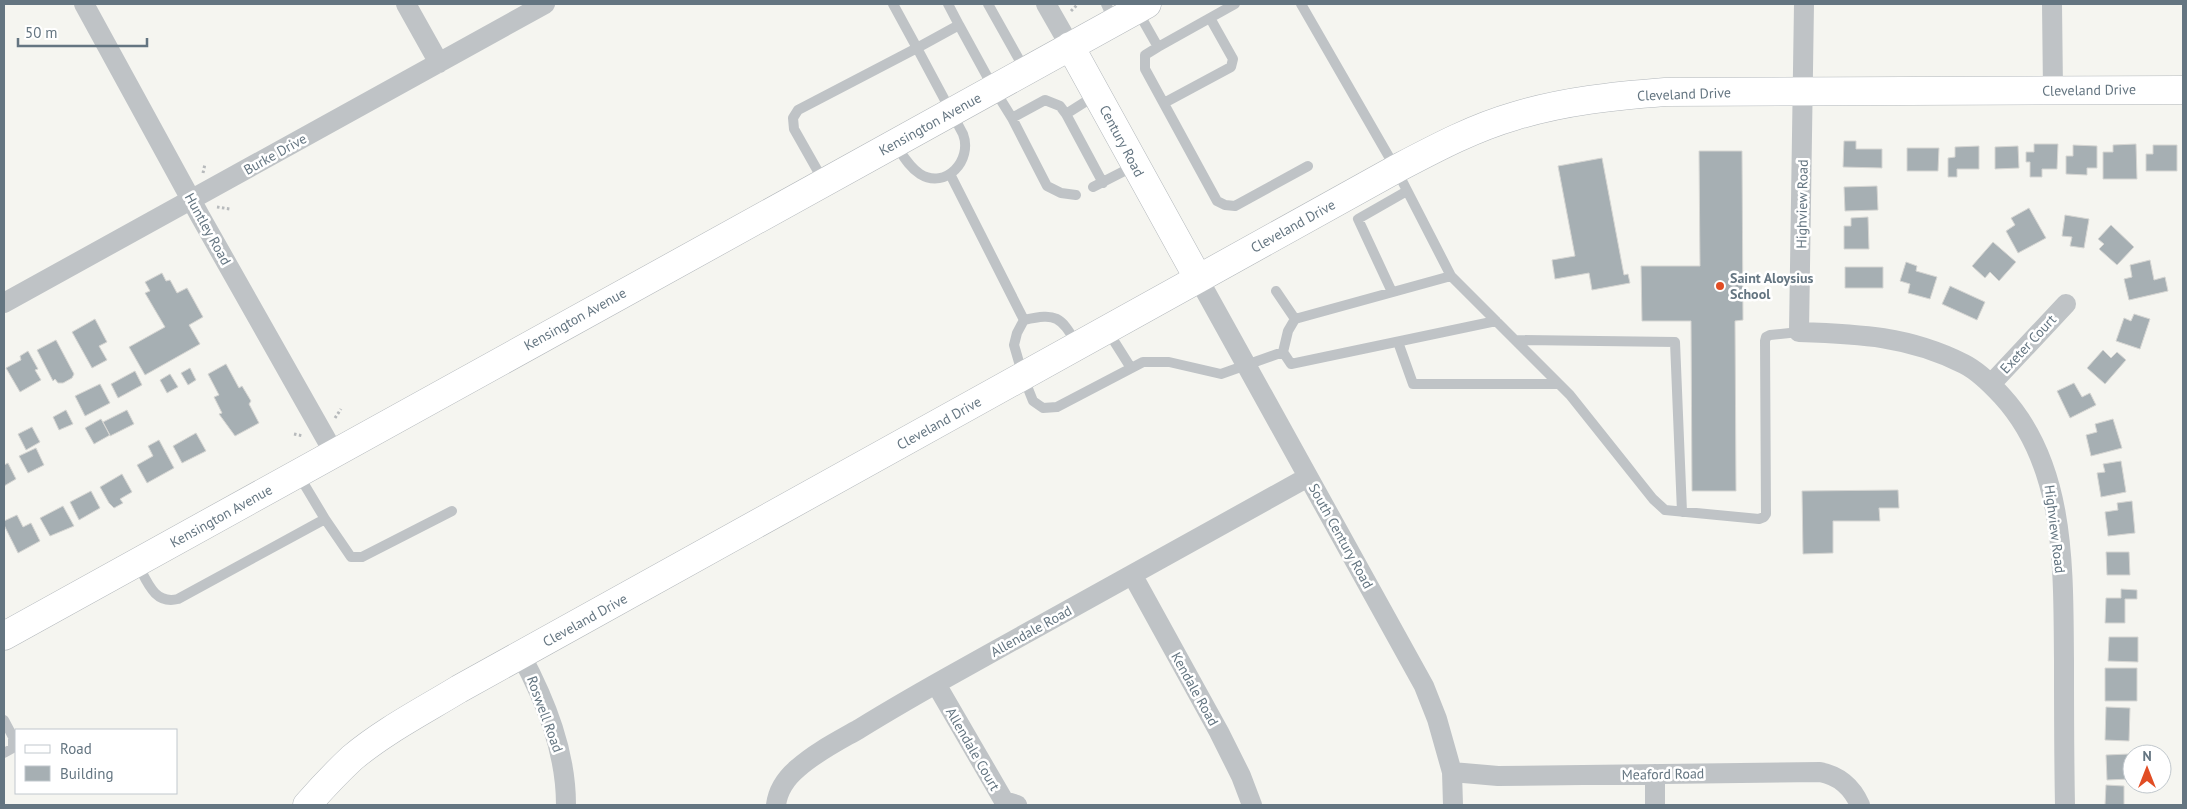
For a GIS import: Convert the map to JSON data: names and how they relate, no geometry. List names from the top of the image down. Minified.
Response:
{"streets":{"street":["Cleveland Drive","Kensington Avenue","Century Road","Burke Drive","Highview Road","Huntley Road","Exeter Court","South Century Road","Allendale Road","Kendale Road","Roswell Road","Allendale Court","Meaford Road"]},"crossings":[["Cleveland Drive","Century Road"],["Cleveland Drive","Highview Road"],["Cleveland Drive","South Century Road"],["Cleveland Drive","Roswell Road"],["Kensington Avenue","Century Road"],["Kensington Avenue","Huntley Road"],["Century Road","South Century Road"],["Burke Drive","Huntley Road"],["Highview Road","Exeter Court"],["South Century Road","Allendale Road"],["South Century Road","Meaford Road"],["Allendale Road","Kendale Road"],["Allendale Road","Allendale Court"]],"places":["Saint Aloysius School"],"legend":["Road","Building"],"scale_bar":"50 m","north":"top"}
